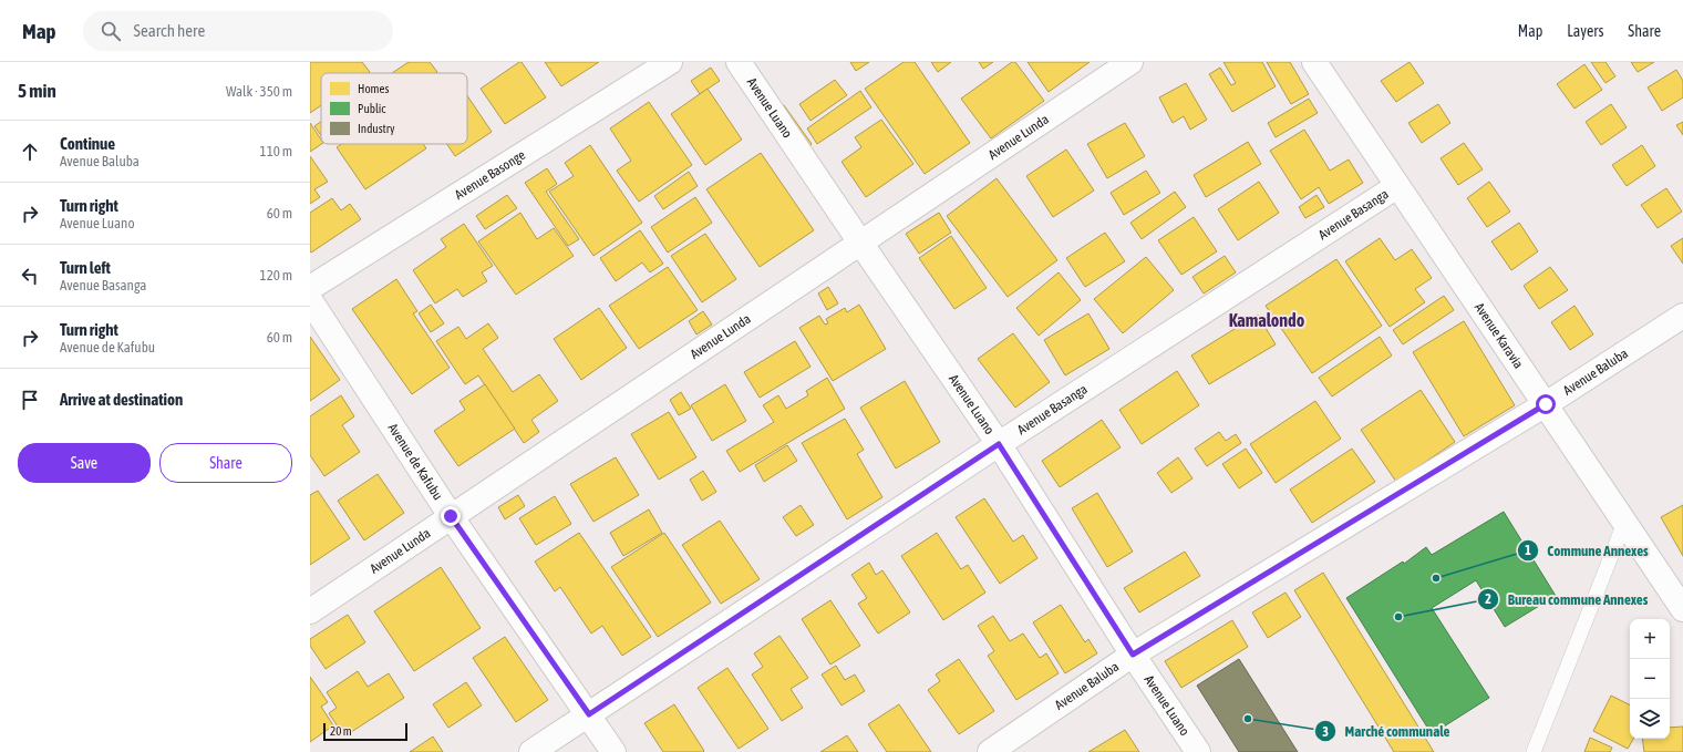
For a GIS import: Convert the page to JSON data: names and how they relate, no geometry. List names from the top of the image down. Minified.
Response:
{"streets":{"street":["Avenue Luano","Avenue Lunda","Avenue Basonge","Avenue Basanga","Avenue Karavia","Avenue Baluba","Avenue de Kafubu"]},"crossings":[["Avenue Luano","Avenue Lunda"],["Avenue Luano","Avenue Basanga"],["Avenue Luano","Avenue Baluba"],["Avenue Lunda","Avenue de Kafubu"],["Avenue Basanga","Avenue Karavia"],["Avenue Basanga","Avenue de Kafubu"],["Avenue Karavia","Avenue Baluba"]],"districts":["Kamalondo"],"places":["Commune Annexes","Bureau commune Annexes","Marché communale"],"legend":["Homes","Public","Industry"],"scale_bar":"20 m","page":{"header":"Map","search":"Search here","nav":["Map","Layers","Share"],"heading":["5 min","Walk · 350 m"],"list":[["Continue","Avenue Baluba","110 m"],["Turn right","Avenue Luano","60 m"],["Turn left","Avenue Basanga","120 m"],["Turn right","Avenue de Kafubu","60 m"],"Arrive at destination"],"buttons":["Save","Share"],"map_buttons":["+","−"],"scale":"20 m"}}
